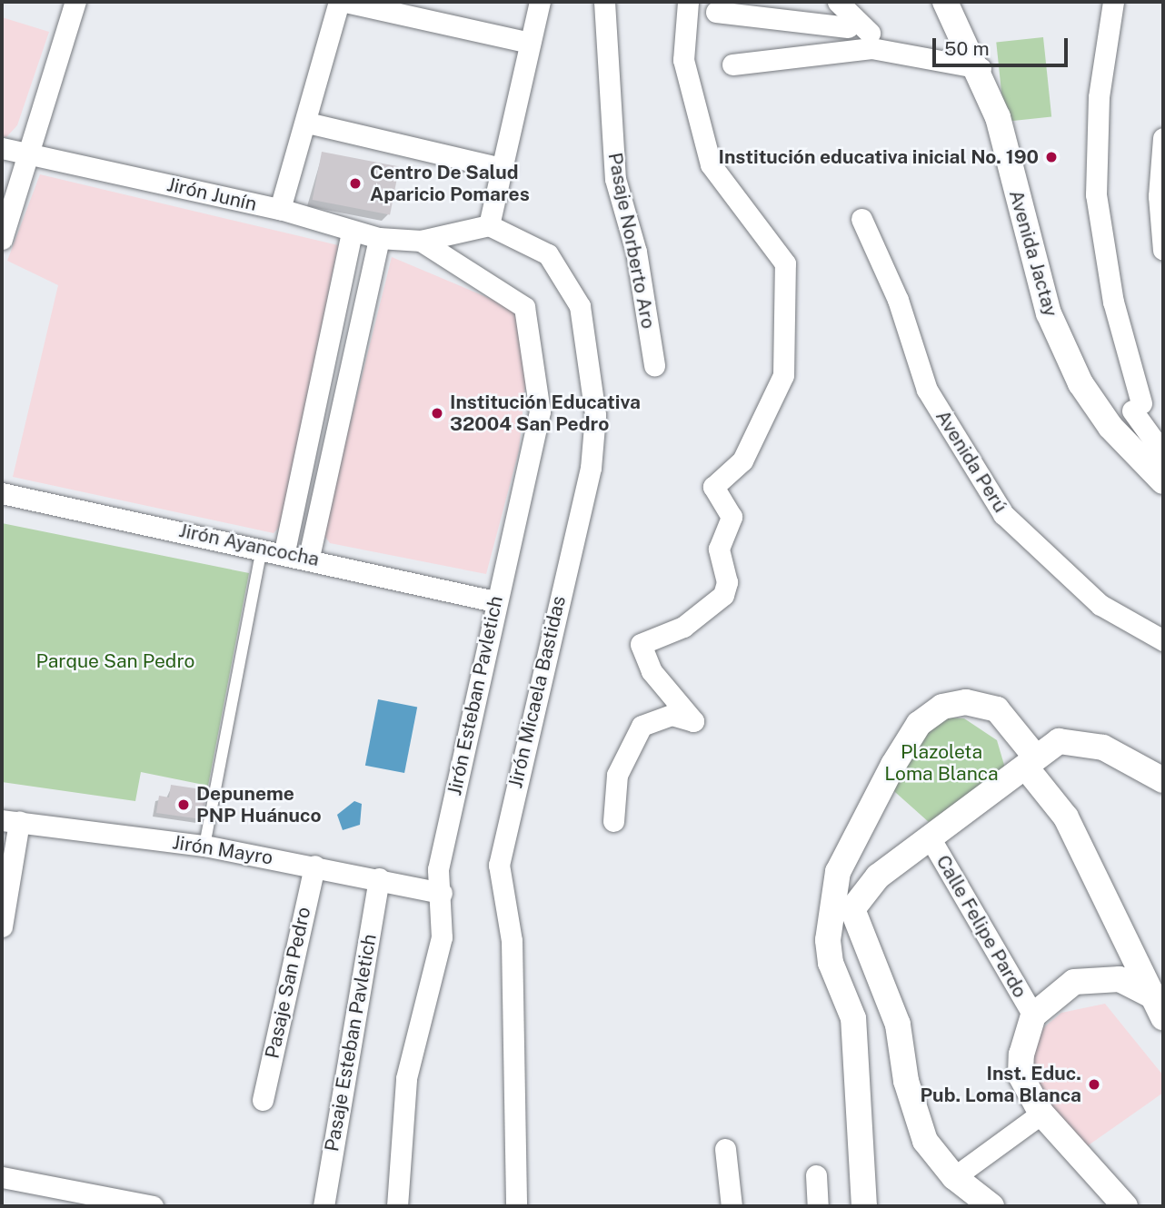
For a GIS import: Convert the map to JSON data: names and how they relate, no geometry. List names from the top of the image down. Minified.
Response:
{"streets":{"street":["Jirón Junín","Pasaje Norberto Aro","Avenida Jactay","Avenida Perú","Jirón Ayancocha","Jirón Micaela Bastidas","Jirón Esteban Pavletich","Jirón Mayro","Calle Felipe Pardo","Pasaje San Pedro","Pasaje Esteban Pavletich"]},"crossings":[["Jirón Junín","Jirón Esteban Pavletich"],["Jirón Ayancocha","Jirón Esteban Pavletich"],["Jirón Esteban Pavletich","Jirón Mayro"],["Jirón Mayro","Pasaje San Pedro"],["Jirón Mayro","Pasaje Esteban Pavletich"]],"parks":["Parque San Pedro","Plazoleta Loma Blanca"],"places":["Institución educativa inicial No. 190","Centro De Salud Aparicio Pomares","Institución Educativa 32004 San Pedro","Depuneme PNP Huánuco","Inst. Educ. Pub. Loma Blanca"],"scale_bar":"50 m"}
